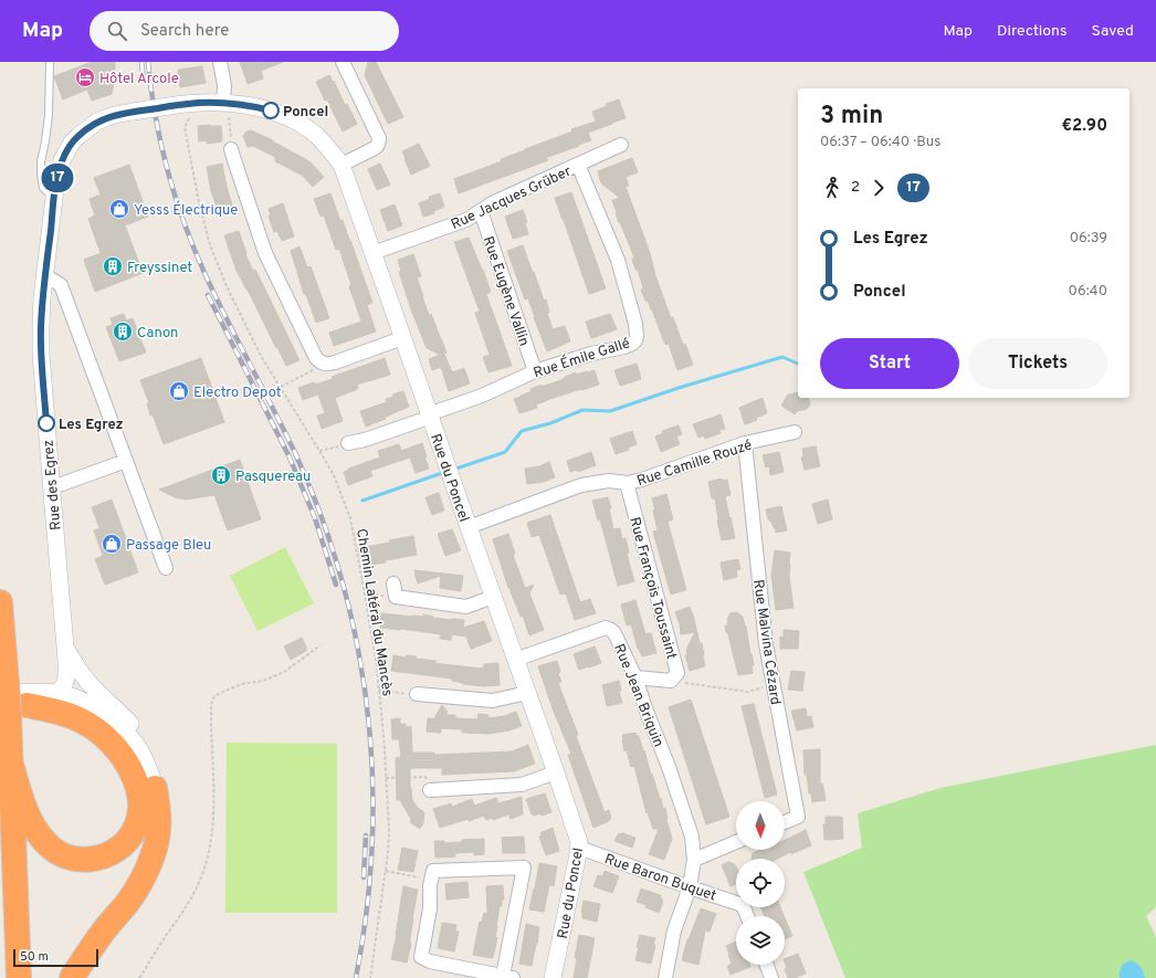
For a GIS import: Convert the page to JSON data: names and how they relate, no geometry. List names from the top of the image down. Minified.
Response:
{"streets":{"street":["Rue Jacques Grüber","Rue Eugène Vallin","Rue Émile Gallé","Rue Camille Rouzé","Rue du Poncel","Rue des Egrez","Rue François Toussaint","Rue Malvina Cézard","Rue Jean Briquin","Rue Baron Buquet"],"path":["Chemin Latéral du Mancès"]},"crossings":[["Rue Jacques Grüber","Rue Eugène Vallin"],["Rue Jacques Grüber","Rue Émile Gallé"],["Rue Jacques Grüber","Rue du Poncel"],["Rue Eugène Vallin","Rue Émile Gallé"],["Rue Émile Gallé","Rue du Poncel"],["Rue Camille Rouzé","Rue du Poncel"],["Rue Camille Rouzé","Rue François Toussaint"],["Rue Camille Rouzé","Rue Malvina Cézard"],["Rue du Poncel","Rue des Egrez"],["Rue du Poncel","Rue Jean Briquin"],["Rue du Poncel","Rue Baron Buquet"],["Rue François Toussaint","Rue Jean Briquin"]],"places":{"hotel":["Hôtel Arcole"],"other":["Poncel","Les Egrez"],"shop":["Yesss Électrique","Electro Depot","Passage Bleu"],"building":["Freyssinet","Canon","Pasquereau"]},"lines":["bus line 17"],"scale_bar":"50 m","north":"bottom","page":{"header":"Map","search":"Search here","nav":["Map","Directions","Saved"],"on_map":"17","heading":["3 min","06:37 – 06:40 · Bus","€2.90"],"legs":["2","17"],"list":[{"name":"Les Egrez","value":"06:39"},{"name":"Poncel","value":"06:40"}],"buttons":["Start","Tickets"],"scale":"50 m"}}
